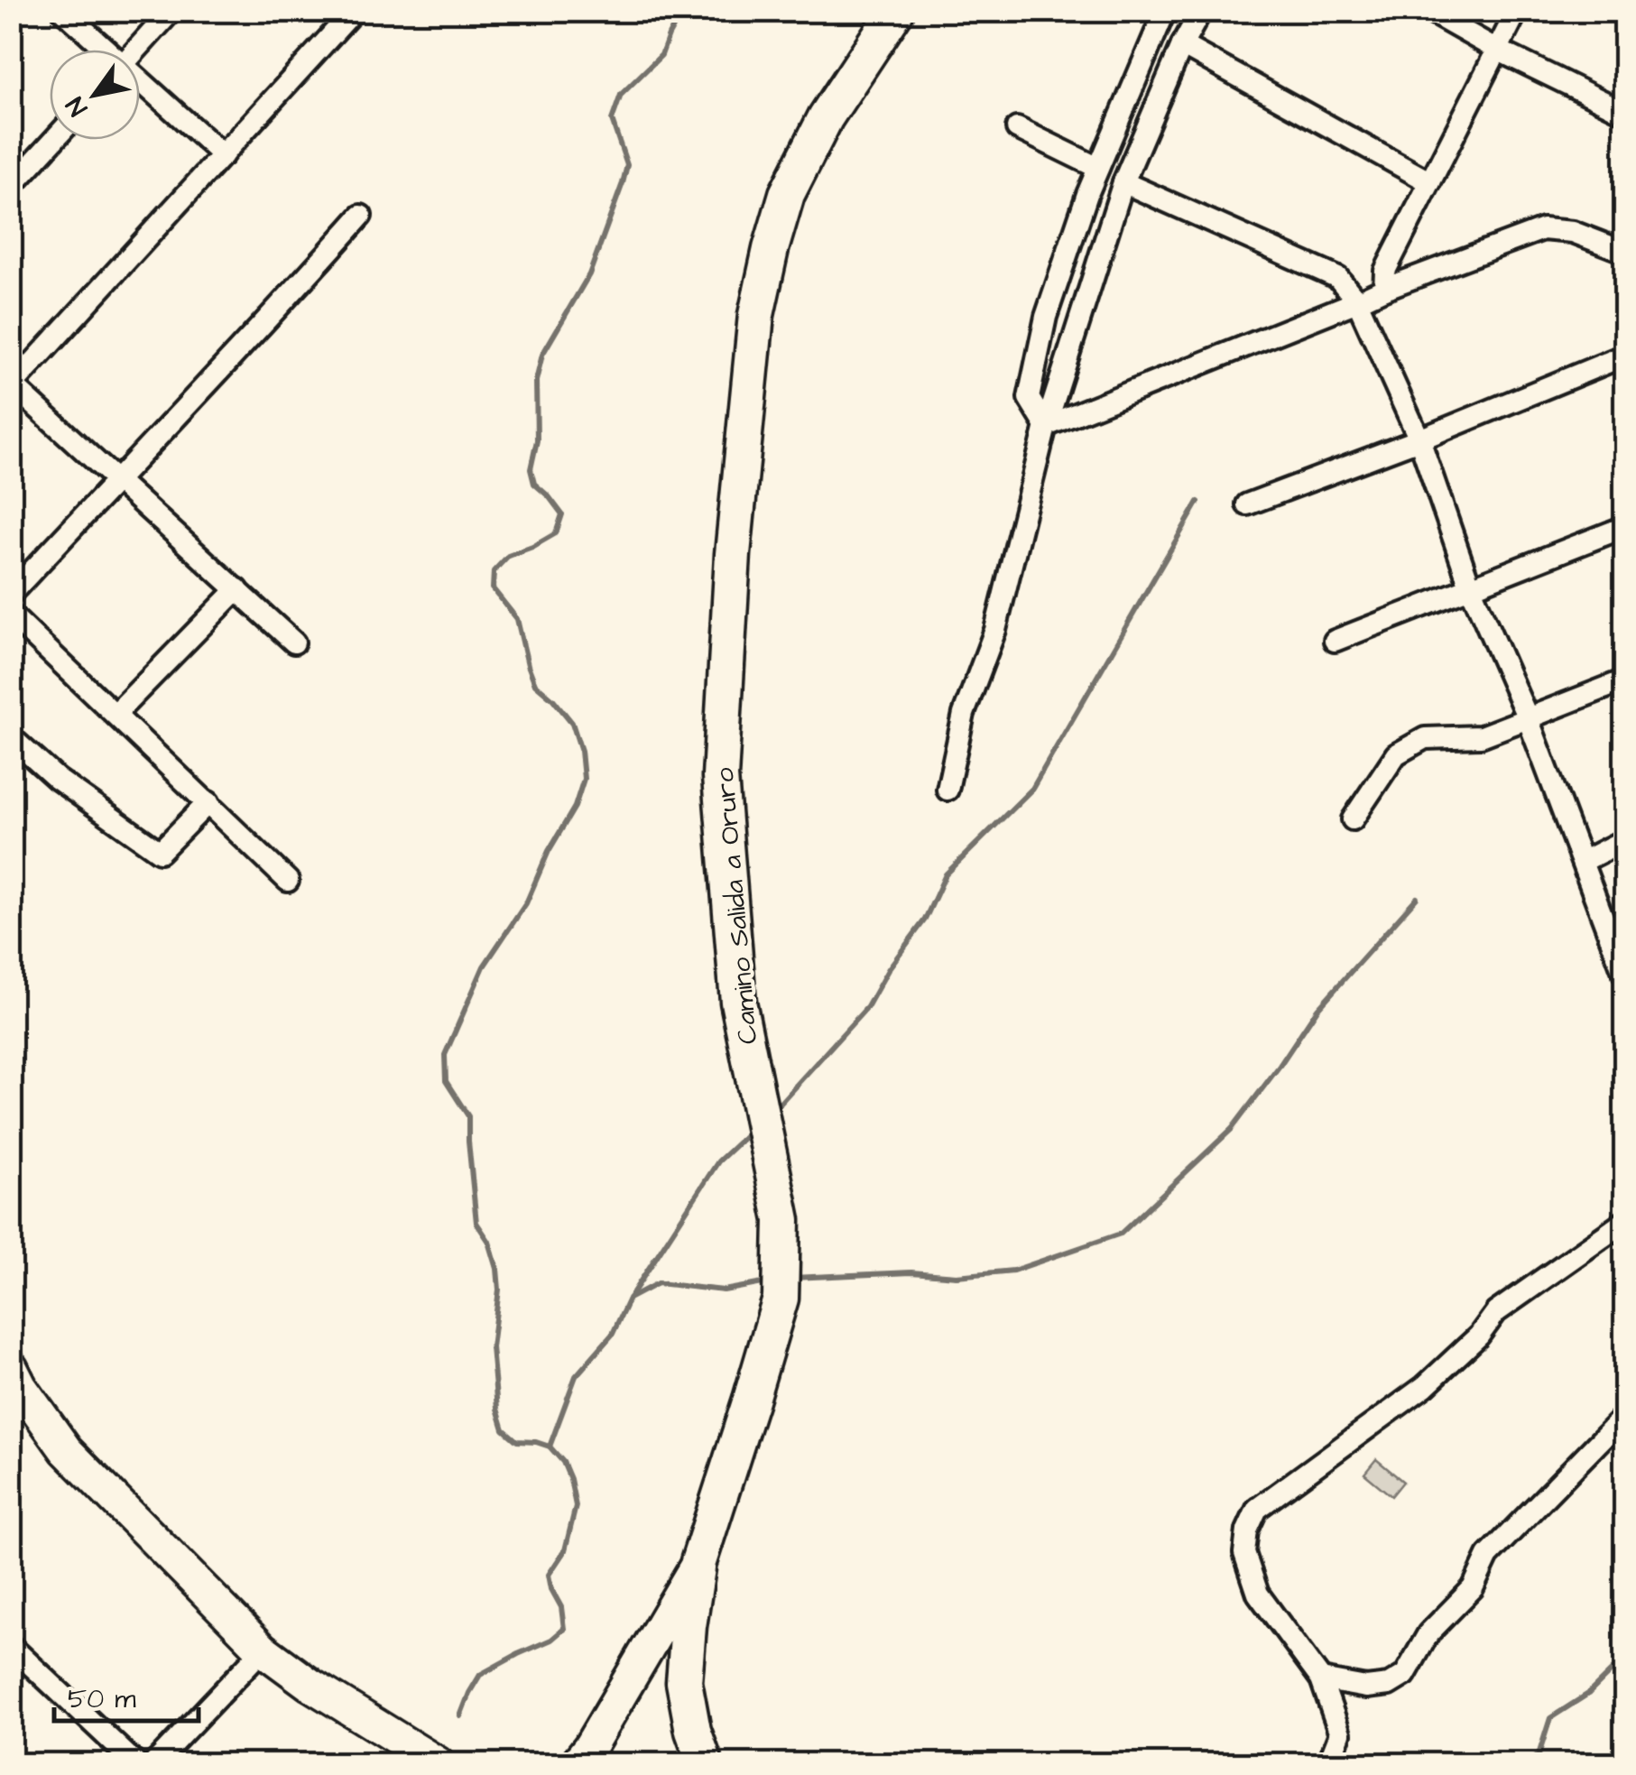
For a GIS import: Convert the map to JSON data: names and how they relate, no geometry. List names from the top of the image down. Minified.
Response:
{"streets":{"highway":["Camino Salida a Oruro"]},"scale_bar":"50 m","north":"bottom left"}
